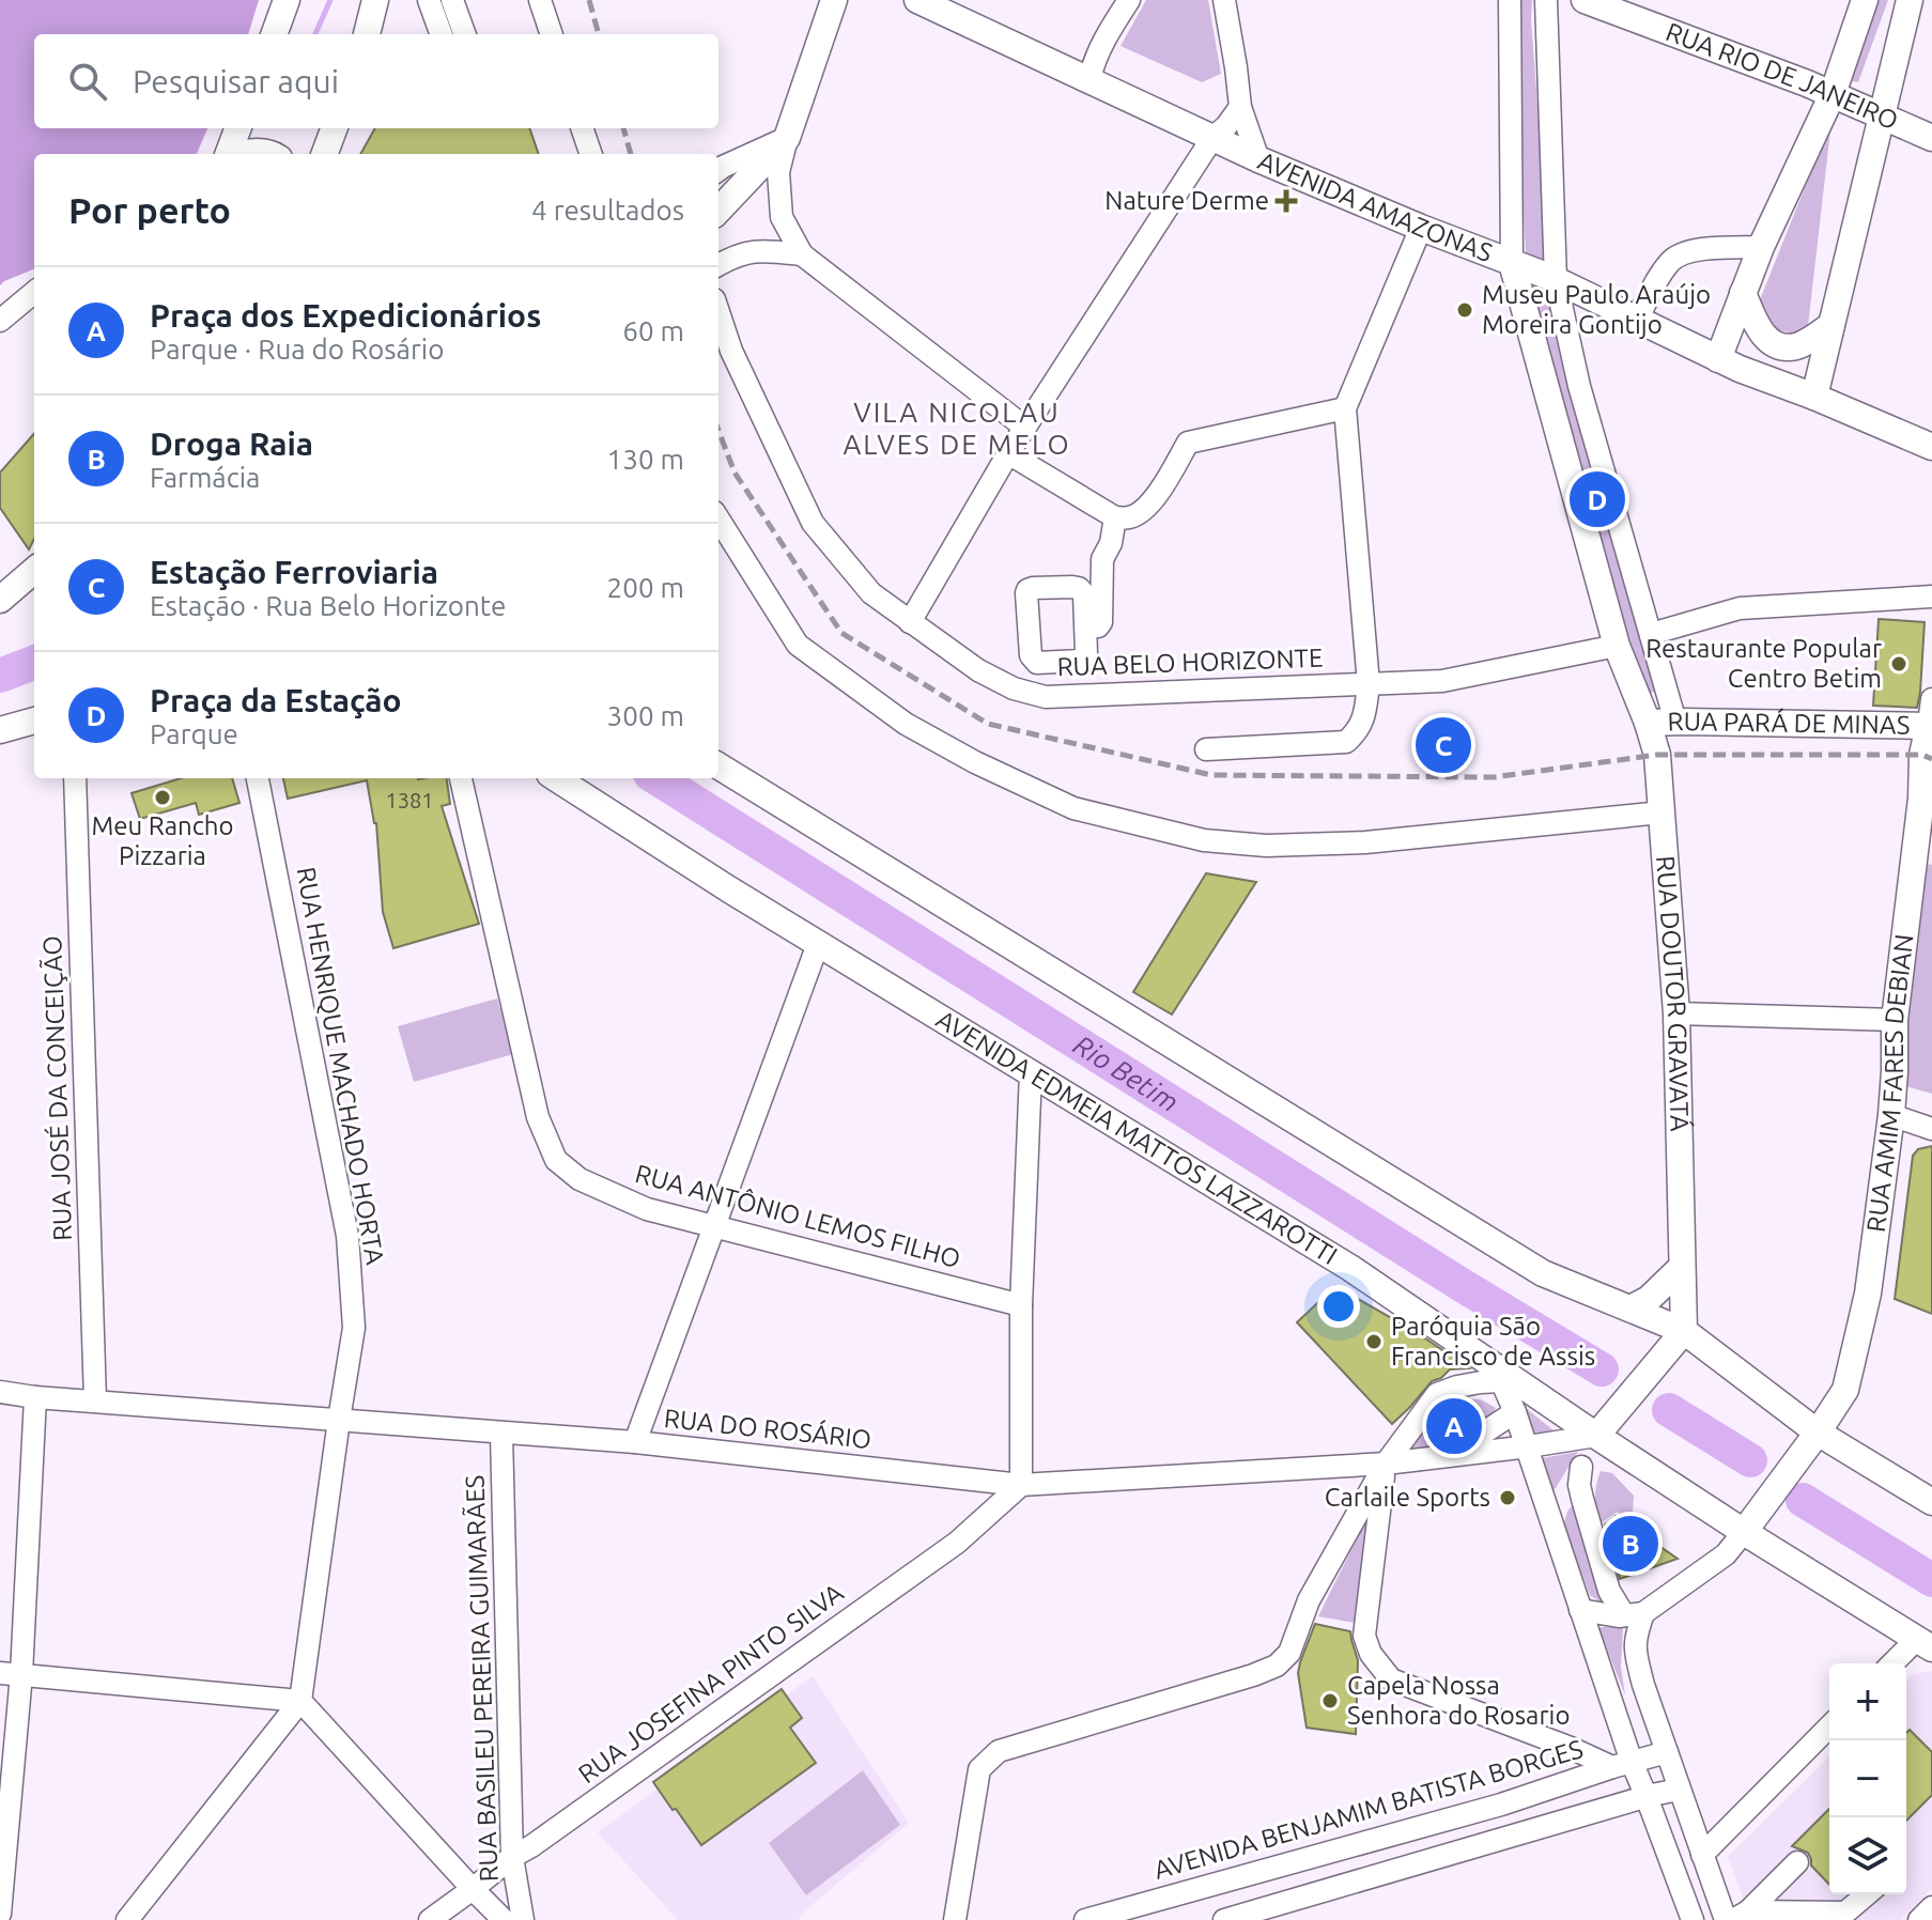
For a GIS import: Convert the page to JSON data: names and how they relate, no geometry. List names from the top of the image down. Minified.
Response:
{"streets":{"main road":["RUA RIO DE JANEIRO","AVENIDA AMAZONAS","RUA PARÁ DE MINAS","RUA DOUTOR GRAVATÁ","RUA AMIM FARES DEBIAN","AVENIDA EDMEIA MATTOS LAZZAROTTI"],"street":["RUA BELO HORIZONTE","RUA HENRIQUE MACHADO HORTA","RUA JOSÉ DA CONCEIÇÃO","RUA ANTÔNIO LEMOS FILHO","RUA DO ROSÁRIO","RUA BASILEU PEREIRA GUIMARÃES","RUA JOSEFINA PINTO SILVA","AVENIDA BENJAMIM BATISTA BORGES"]},"crossings":[["AVENIDA AMAZONAS","RUA DOUTOR GRAVATÁ"],["RUA BELO HORIZONTE","RUA DOUTOR GRAVATÁ"],["RUA PARÁ DE MINAS","RUA DOUTOR GRAVATÁ"],["RUA PARÁ DE MINAS","RUA AMIM FARES DEBIAN"],["RUA HENRIQUE MACHADO HORTA","RUA DO ROSÁRIO"],["RUA AMIM FARES DEBIAN","AVENIDA EDMEIA MATTOS LAZZAROTTI"],["RUA JOSÉ DA CONCEIÇÃO","RUA DO ROSÁRIO"],["AVENIDA EDMEIA MATTOS LAZZAROTTI","RUA DO ROSÁRIO"],["RUA DO ROSÁRIO","RUA BASILEU PEREIRA GUIMARÃES"],["RUA DO ROSÁRIO","RUA JOSEFINA PINTO SILVA"],["RUA BASILEU PEREIRA GUIMARÃES","RUA JOSEFINA PINTO SILVA"]],"districts":["VILA NICOLAU ALVES DE MELO"],"water":["Rio Betim"],"places":{"health":["Nature Derme"],"other":["Museu Paulo Araújo Moreira Gontijo","Restaurante Popular Centro Betim","Meu Rancho Pizzaria","Paróquia São Francisco de Assis","Carlaile Sports","Capela Nossa Senhora do Rosario"]},"house_numbers":["1381"],"page":{"search":"Pesquisar aqui","heading":["Por perto","4 resultados"],"list":[{"mark":"A","name":"Praça dos Expedicionários","note":"Parque · Rua do Rosário","value":"60 m"},{"mark":"B","name":"Droga Raia","note":"Farmácia","value":"130 m"},{"mark":"C","name":"Estação Ferroviaria","note":"Estação · Rua Belo Horizonte","value":"200 m"},{"mark":"D","name":"Praça da Estação","note":"Parque","value":"300 m"}],"pins":["D","C","A","B"],"map_buttons":["+","−"]}}
